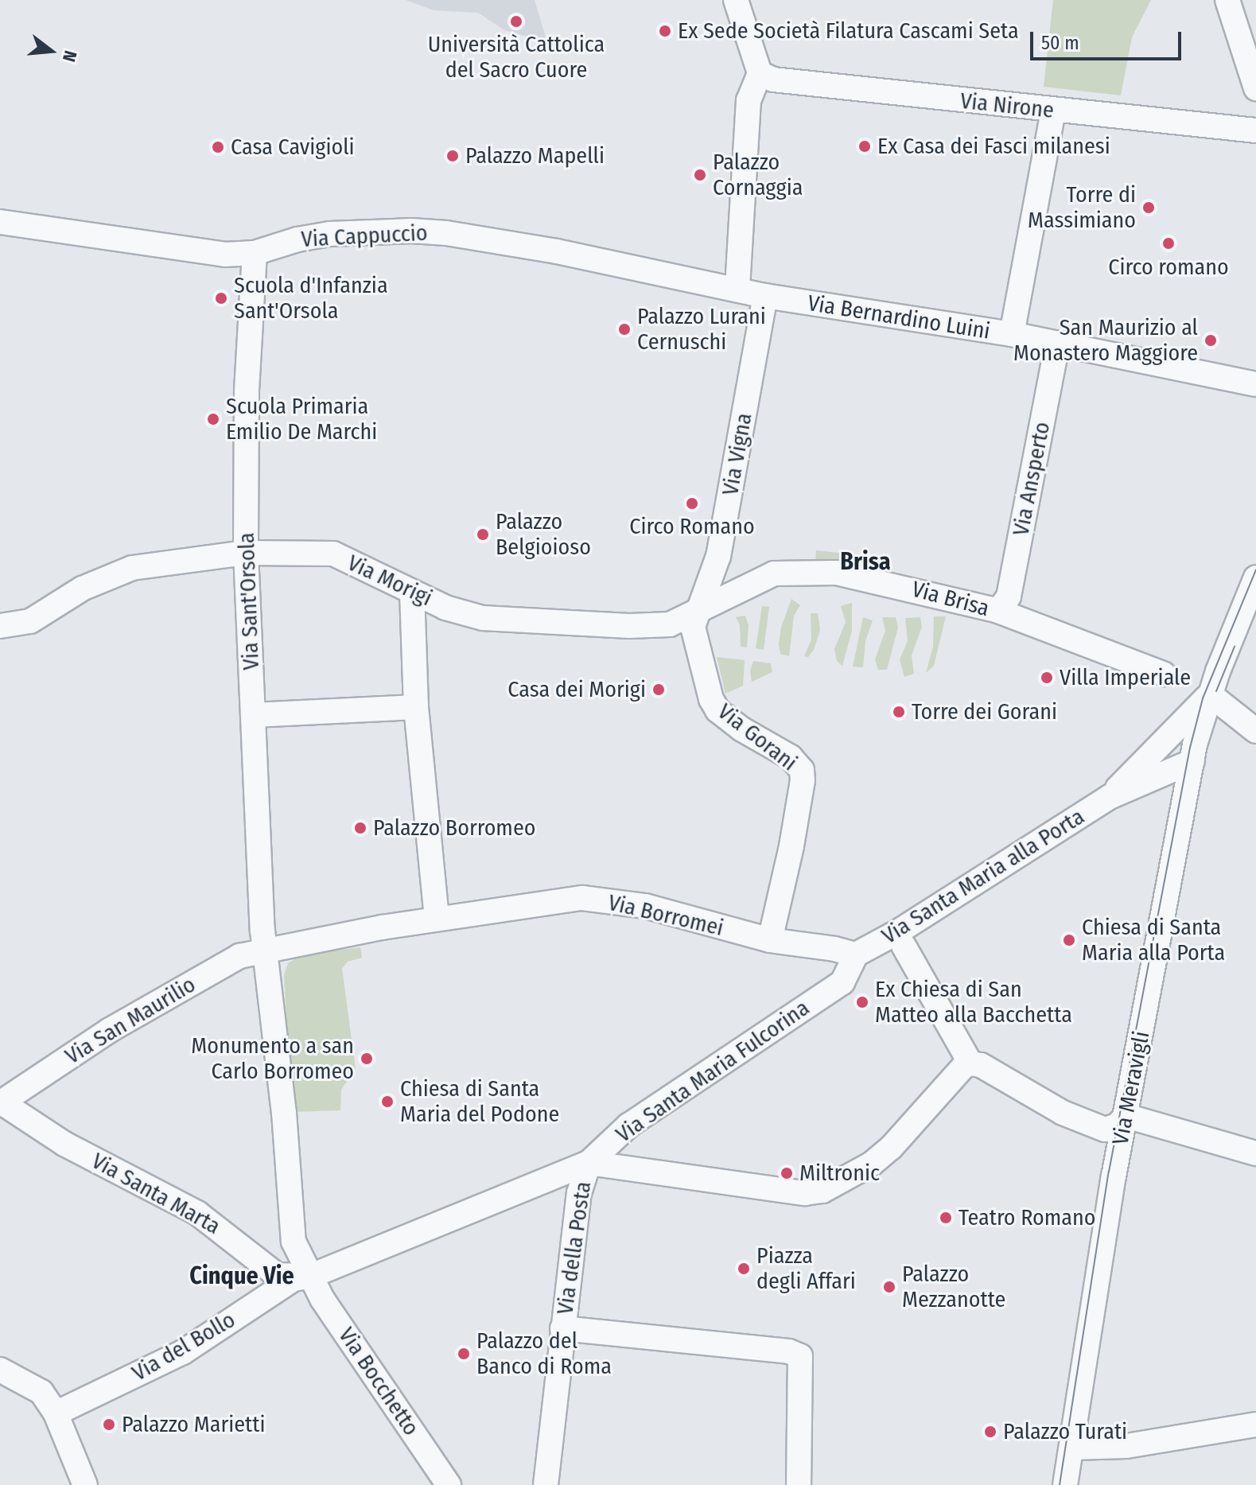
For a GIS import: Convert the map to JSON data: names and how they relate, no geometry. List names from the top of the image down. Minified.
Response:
{"streets":{"street":["Via Nirone","Via Cappuccio","Via Bernardino Luini","Via Vigna","Via Ansperto","Via Morigi","Via Brisa","Via Sant'Orsola","Via Gorani","Via Santa Maria alla Porta","Via Borromei","Via San Maurilio","Via Santa Maria Fulcorina","Via Meravigli","Via Santa Marta","Via della Posta","Via del Bollo","Via Bocchetto"]},"crossings":[["Via Cappuccio","Via Bernardino Luini"],["Via Cappuccio","Via Vigna"],["Via Cappuccio","Via Sant'Orsola"],["Via Bernardino Luini","Via Vigna"],["Via Bernardino Luini","Via Ansperto"],["Via Vigna","Via Morigi"],["Via Vigna","Via Brisa"],["Via Vigna","Via Gorani"],["Via Ansperto","Via Brisa"],["Via Morigi","Via Brisa"],["Via Morigi","Via Sant'Orsola"],["Via Morigi","Via Gorani"],["Via Brisa","Via Gorani"],["Via Sant'Orsola","Via Borromei"],["Via Sant'Orsola","Via San Maurilio"],["Via Sant'Orsola","Via Bocchetto"],["Via Gorani","Via Borromei"],["Via Santa Maria alla Porta","Via Borromei"],["Via Santa Maria alla Porta","Via Santa Maria Fulcorina"],["Via Santa Maria alla Porta","Via Meravigli"],["Via Borromei","Via San Maurilio"],["Via Borromei","Via Santa Maria Fulcorina"],["Via San Maurilio","Via Santa Marta"],["Via Santa Maria Fulcorina","Via Santa Marta"],["Via Santa Maria Fulcorina","Via della Posta"],["Via Santa Maria Fulcorina","Via del Bollo"],["Via Santa Maria Fulcorina","Via Bocchetto"],["Via Santa Marta","Via del Bollo"],["Via Santa Marta","Via Bocchetto"],["Via del Bollo","Via Bocchetto"]],"districts":["Brisa","Cinque Vie"],"places":["Università Cattolica del Sacro Cuore","Ex Sede Società Filatura Cascami Seta","Ex Casa dei Fasci milanesi","Casa Cavigioli","Palazzo Mapelli","Palazzo Cornaggia","Torre di Massimiano","Circo romano","Scuola d'Infanzia Sant'Orsola","Palazzo Lurani Cernuschi","San Maurizio al Monastero Maggiore","Scuola Primaria Emilio De Marchi","Circo Romano","Palazzo Belgioioso","Villa Imperiale","Casa dei Morigi","Torre dei Gorani","Palazzo Borromeo","Chiesa di Santa Maria alla Porta","Ex Chiesa di San Matteo alla Bacchetta","Monumento a san Carlo Borromeo","Chiesa di Santa Maria del Podone","Miltronic","Teatro Romano","Piazza degli Affari","Palazzo Mezzanotte","Palazzo del Banco di Roma","Palazzo Marietti","Palazzo Turati"],"scale_bar":"50 m","north":"right"}
